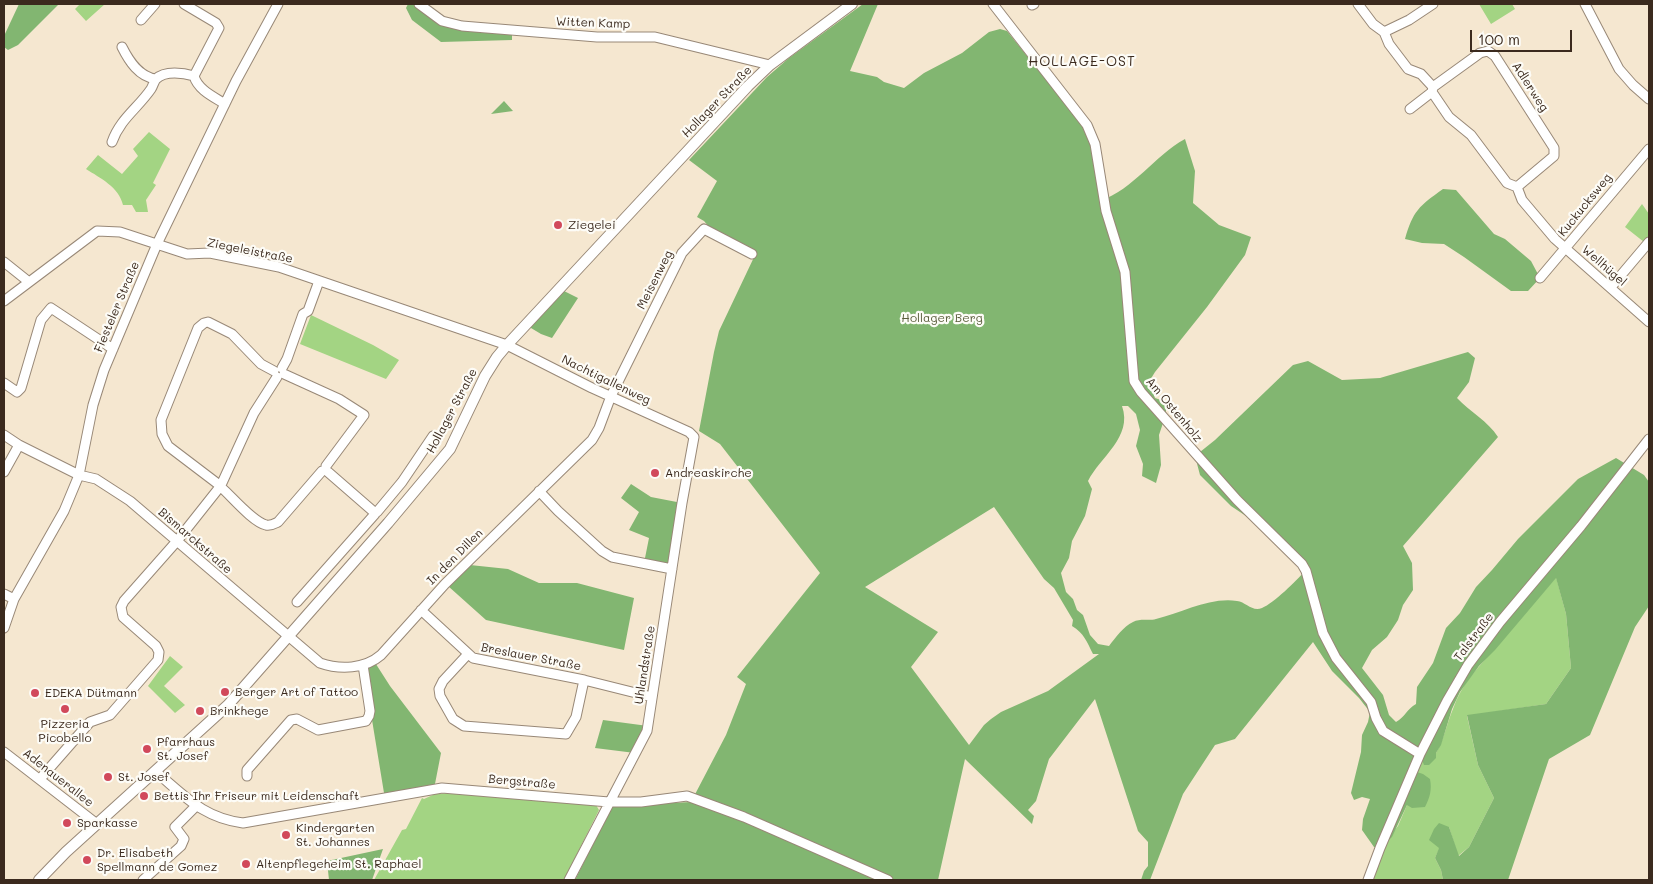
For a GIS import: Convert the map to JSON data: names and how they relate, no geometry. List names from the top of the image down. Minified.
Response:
{"streets":{"main road":["Hollager Straße"],"street":["Witten Kamp","Adlerweg","Kuckucksweg","Ziegeleistraße","Wellhügel","Meisenweg","Fiesteler Straße","Nachtigallenweg","Am Ostenholz","Bismarckstraße","In den Dillen","Talstraße","Breslauer Straße","Uhlandstraße","Adenauerallee","Bergstraße"]},"crossings":[["Witten Kamp","Hollager Straße"],["Adlerweg","Wellhügel"],["Hollager Straße","Ziegeleistraße"],["Hollager Straße","Nachtigallenweg"],["Hollager Straße","Bismarckstraße"],["Hollager Straße","In den Dillen"],["Hollager Straße","Adenauerallee"],["Hollager Straße","Bergstraße"],["Kuckucksweg","Wellhügel"],["Ziegeleistraße","Fiesteler Straße"],["Ziegeleistraße","Nachtigallenweg"],["Meisenweg","Nachtigallenweg"],["Meisenweg","In den Dillen"],["Fiesteler Straße","Bismarckstraße"],["Nachtigallenweg","In den Dillen"],["Nachtigallenweg","Uhlandstraße"],["Am Ostenholz","Talstraße"],["Bismarckstraße","In den Dillen"],["In den Dillen","Breslauer Straße"],["Breslauer Straße","Uhlandstraße"],["Uhlandstraße","Bergstraße"]],"districts":["HOLLAGE-OST"],"parks":["Hollager Berg"],"places":["Ziegelei","Andreaskirche","Berger Art of Tattoo","EDEKA Dütmann","Pizzeria Picobello","Brinkhege","Pfarrhaus St. Josef","St. Josef","Bettis Ihr Friseur mit Leidenschaft","Sparkasse","Kindergarten St. Johannes","Dr. Elisabeth Spellmann de Gomez","Altenpflegeheim St. Raphael"],"scale_bar":"100 m"}
